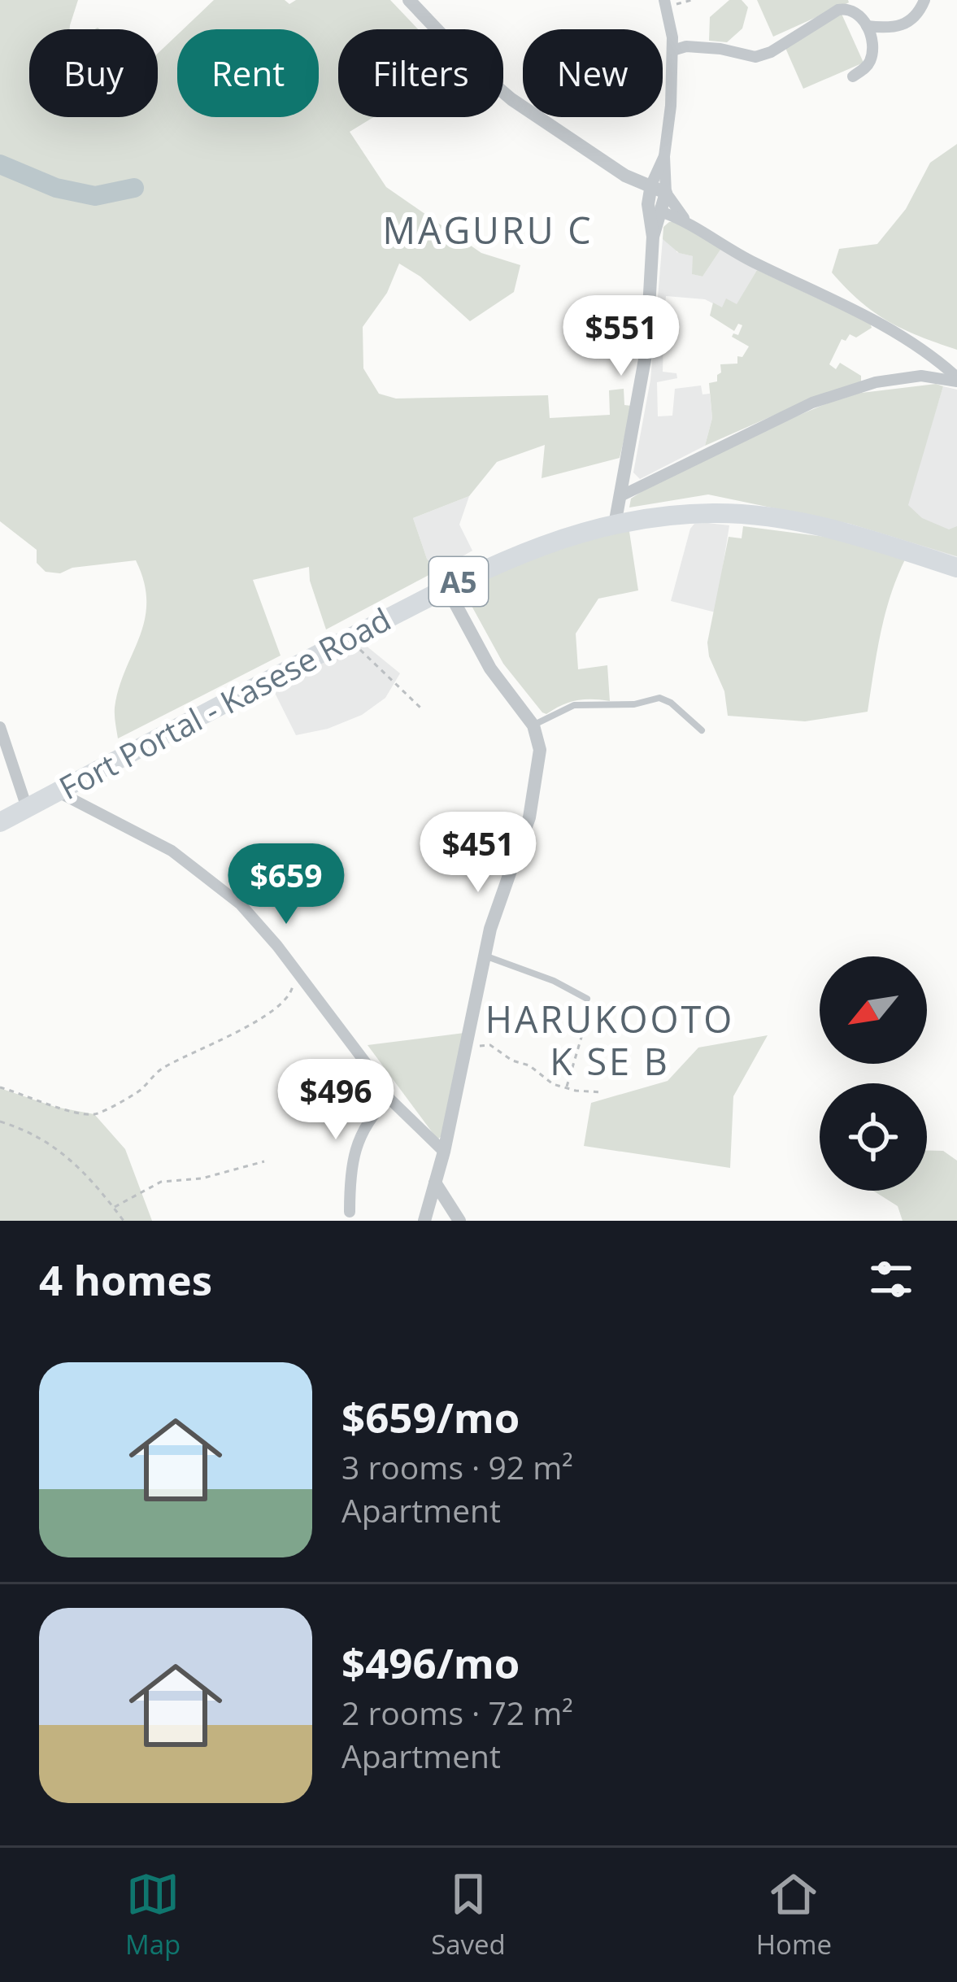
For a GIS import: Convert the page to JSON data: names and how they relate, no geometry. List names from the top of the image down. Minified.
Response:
{"streets":{"highway":["A5","Fort Portal - Kasese Road"]},"districts":["MAGURU C","HARUKOOTO K SE B"],"north":"bottom left","page":{"chip":["Buy","Rent","Filters","New"],"price":["$551","$451","$659","$496"],"heading":"4 homes","list":[{"name":"$659/mo","note":"3 rooms · 92 m² · Apartment"},{"name":"$496/mo","note":"2 rooms · 72 m² · Apartment"}],"tabs":["Map","Saved","Home"]}}
